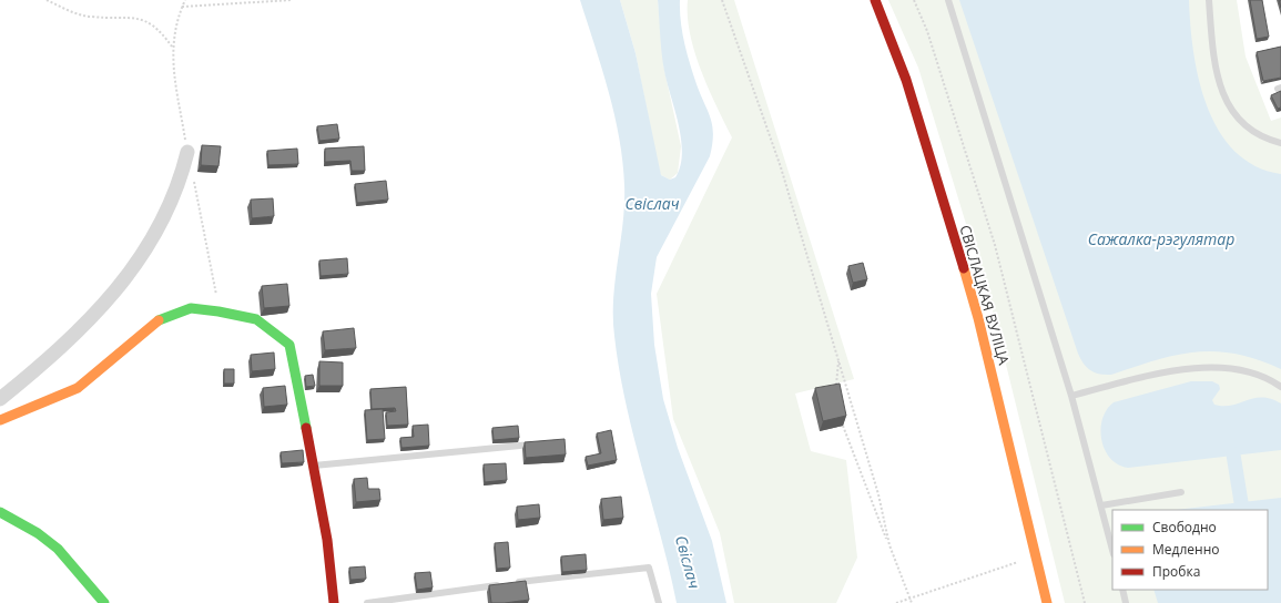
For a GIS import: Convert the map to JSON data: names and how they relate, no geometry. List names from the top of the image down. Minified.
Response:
{"streets":{"street":["СВІСЛАЦКАЯ ВУЛІЦА"]},"water":["Свіслач","Сажалка-рэгулятар"],"legend":["Свободно","Медленно","Пробка"]}
